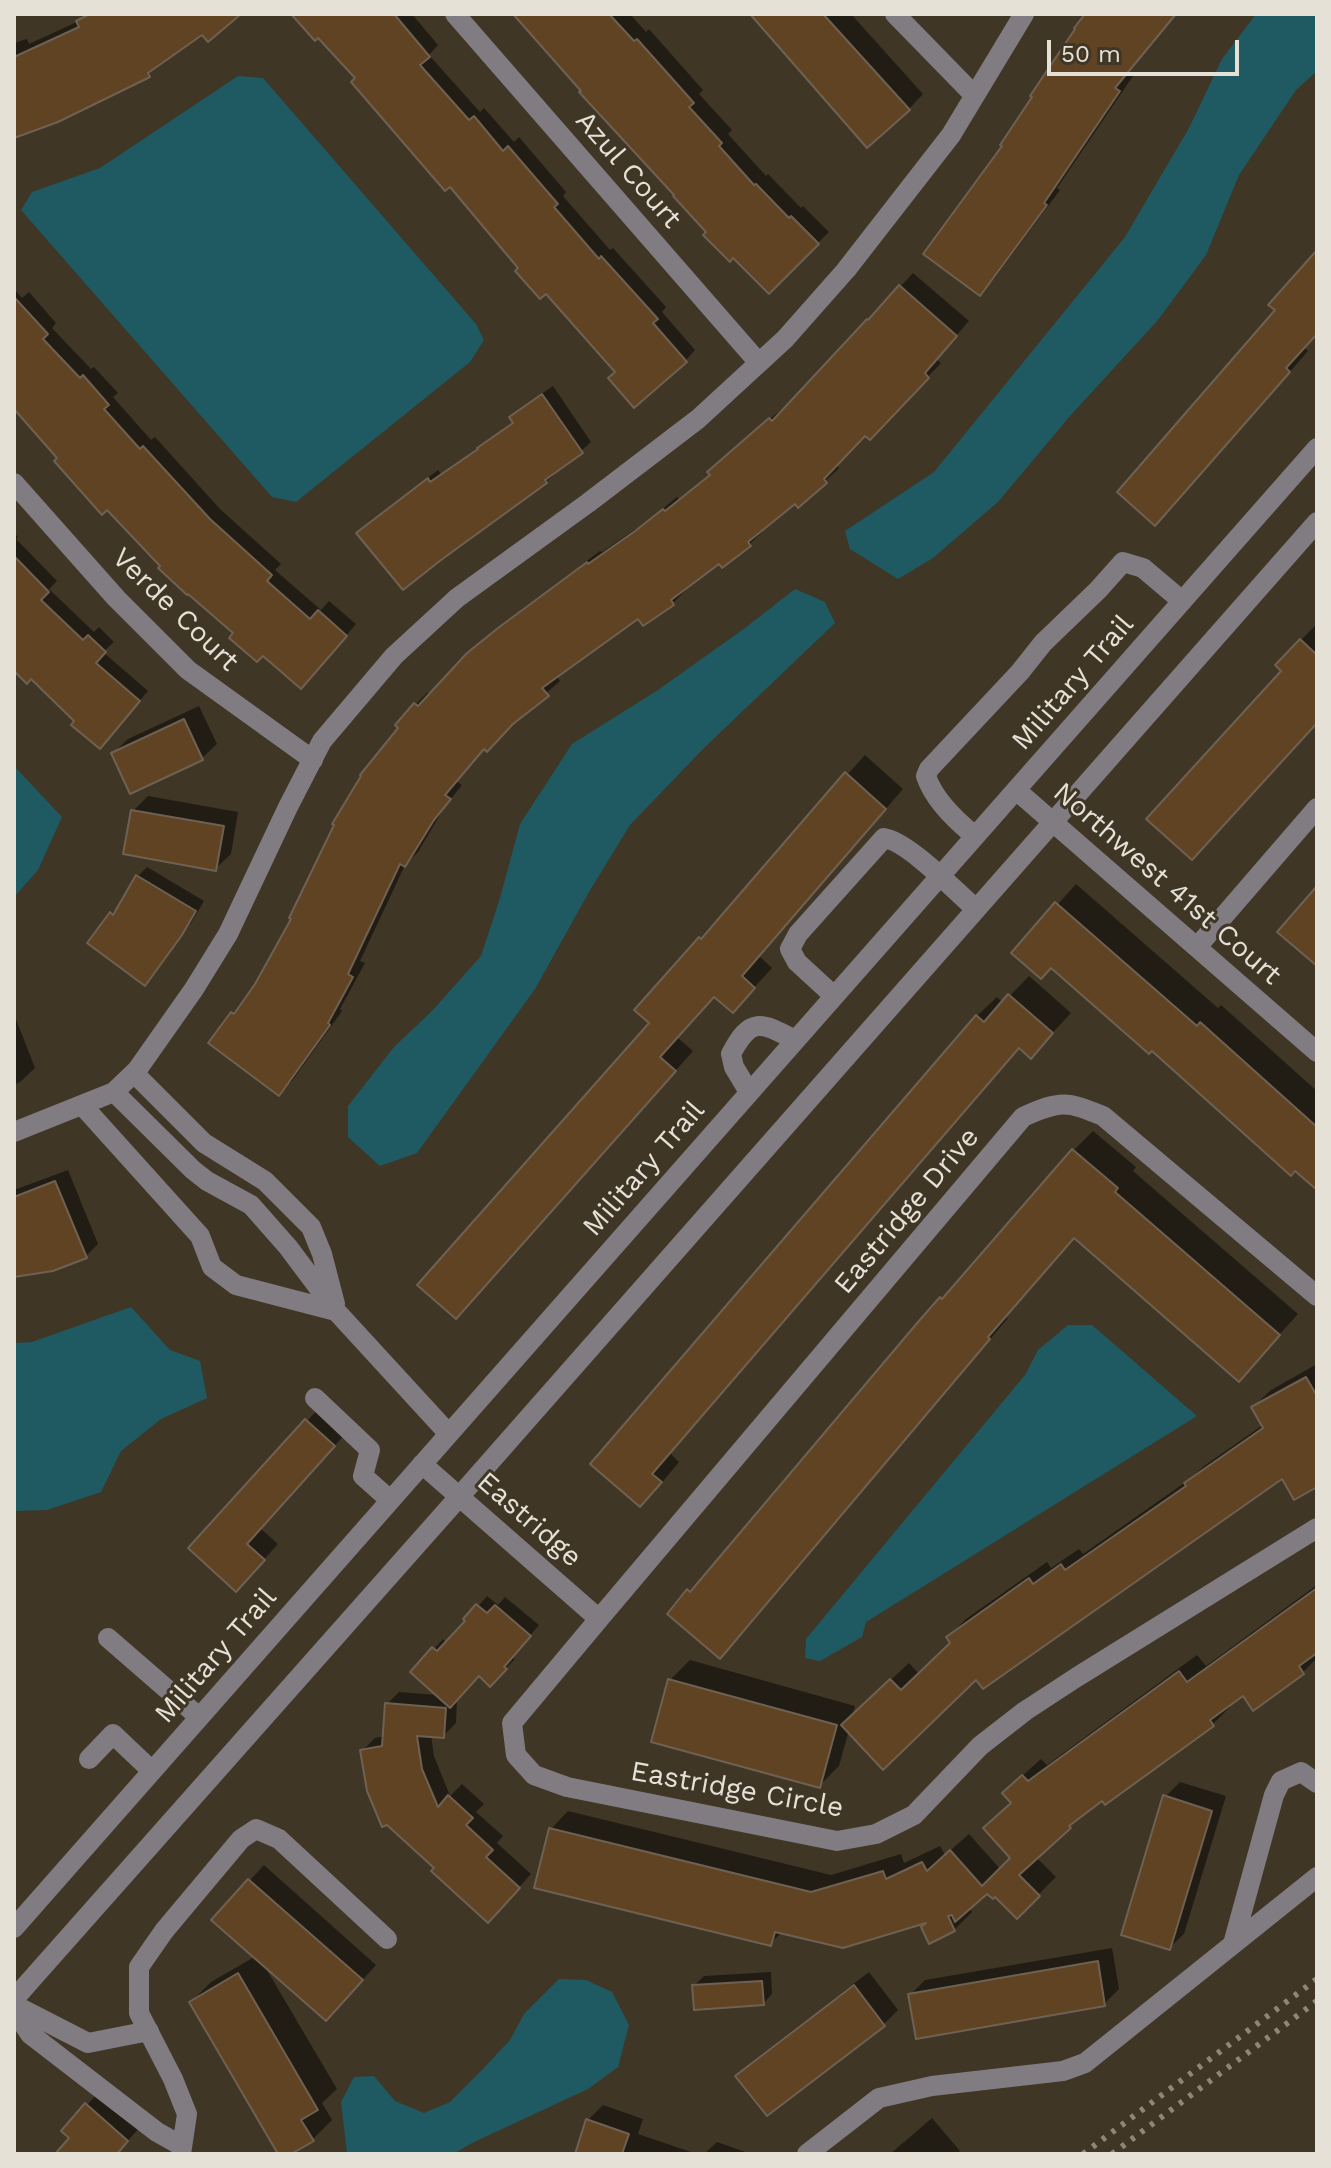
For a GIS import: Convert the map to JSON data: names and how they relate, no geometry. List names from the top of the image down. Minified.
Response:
{"streets":{"street":["Azul Court","Verde Court","Military Trail","Northwest 41st Court","Eastridge Drive","Eastridge","Eastridge Circle"]},"crossings":[["Military Trail","Northwest 41st Court"],["Military Trail","Eastridge"],["Eastridge Drive","Eastridge"],["Eastridge Drive","Eastridge Circle"],["Eastridge","Eastridge Circle"]],"scale_bar":"50 m"}
